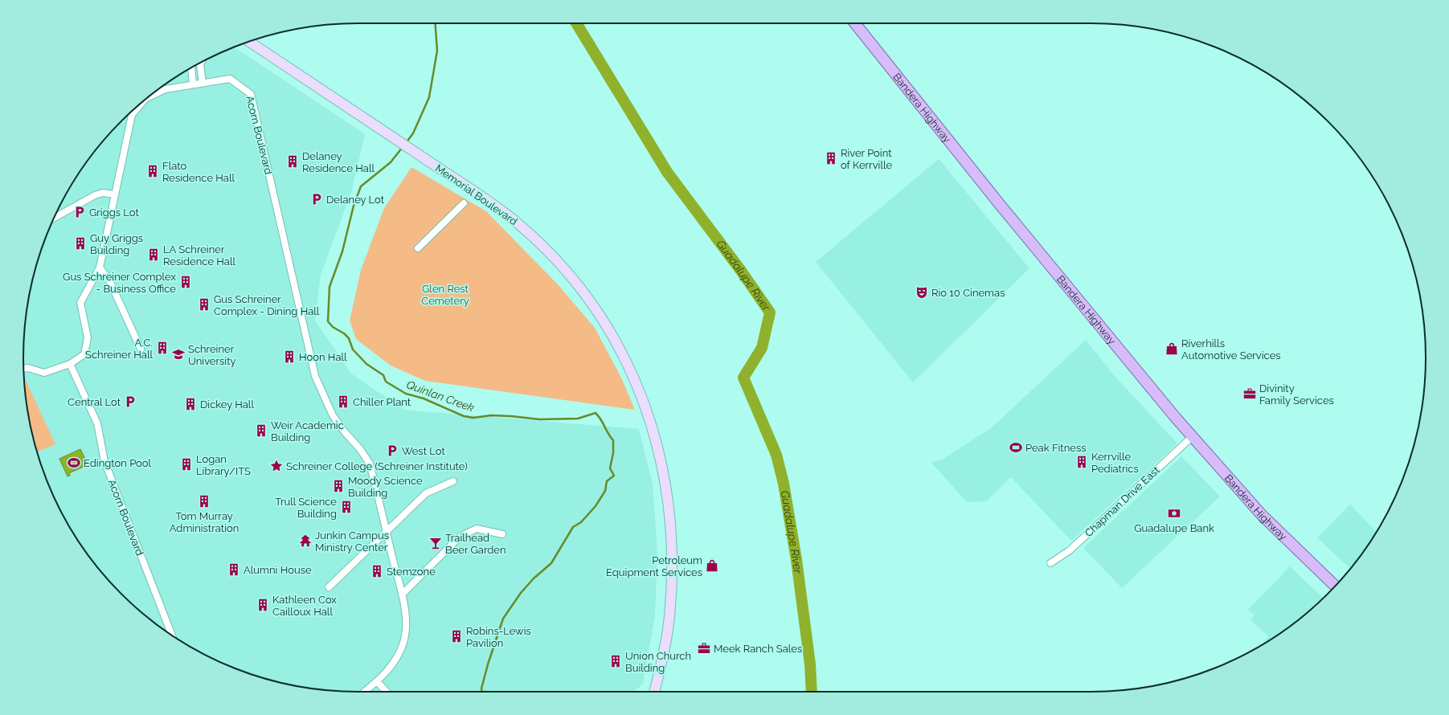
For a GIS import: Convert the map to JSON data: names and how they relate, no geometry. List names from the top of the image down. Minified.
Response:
{"streets":{"main road":["Bandera Highway","Memorial Boulevard"],"street":["Acorn Boulevard","Chapman Drive East"]},"crossings":[["Bandera Highway","Chapman Drive East"]],"water":["Guadalupe River","Quinlan Creek"],"parks":["Glen Rest Cemetery"],"places":{"building":["River Point of Kerrville","Delaney Residence Hall","Flato Residence Hall","Guy Griggs Building","LA Schreiner Residence Hall","Gus Schreiner Complex - Business Office","Gus Schreiner Complex - Dining Hall","A.C. Schreiner Hall","Hoon Hall","Chiller Plant","Dickey Hall","Weir Academic Building","Kerrville Pediatrics","Logan Library/ITS","Moody Science Building","Tom Murray Administration","Trull Science Building","Alumni House","Stemzone","Kathleen Cox Cailloux Hall","Robins-Lewis Pavilion","Union Church Building"],"parking":["Delaney Lot","Griggs Lot","Central Lot","West Lot"],"theatre":["Rio 10 Cinemas"],"shop":["Riverhills Automotive Services","Petroleum Equipment Services"],"school or university":["Schreiner University"],"office":["Divinity Family Services","Meek Ranch Sales"],"sports":["Peak Fitness","Edington Pool"],"place":["Schreiner College (Schreiner Institute)"],"bank":["Guadalupe Bank"],"temple":["Junkin Campus Ministry Center"],"bar":["Trailhead Beer Garden"]}}
